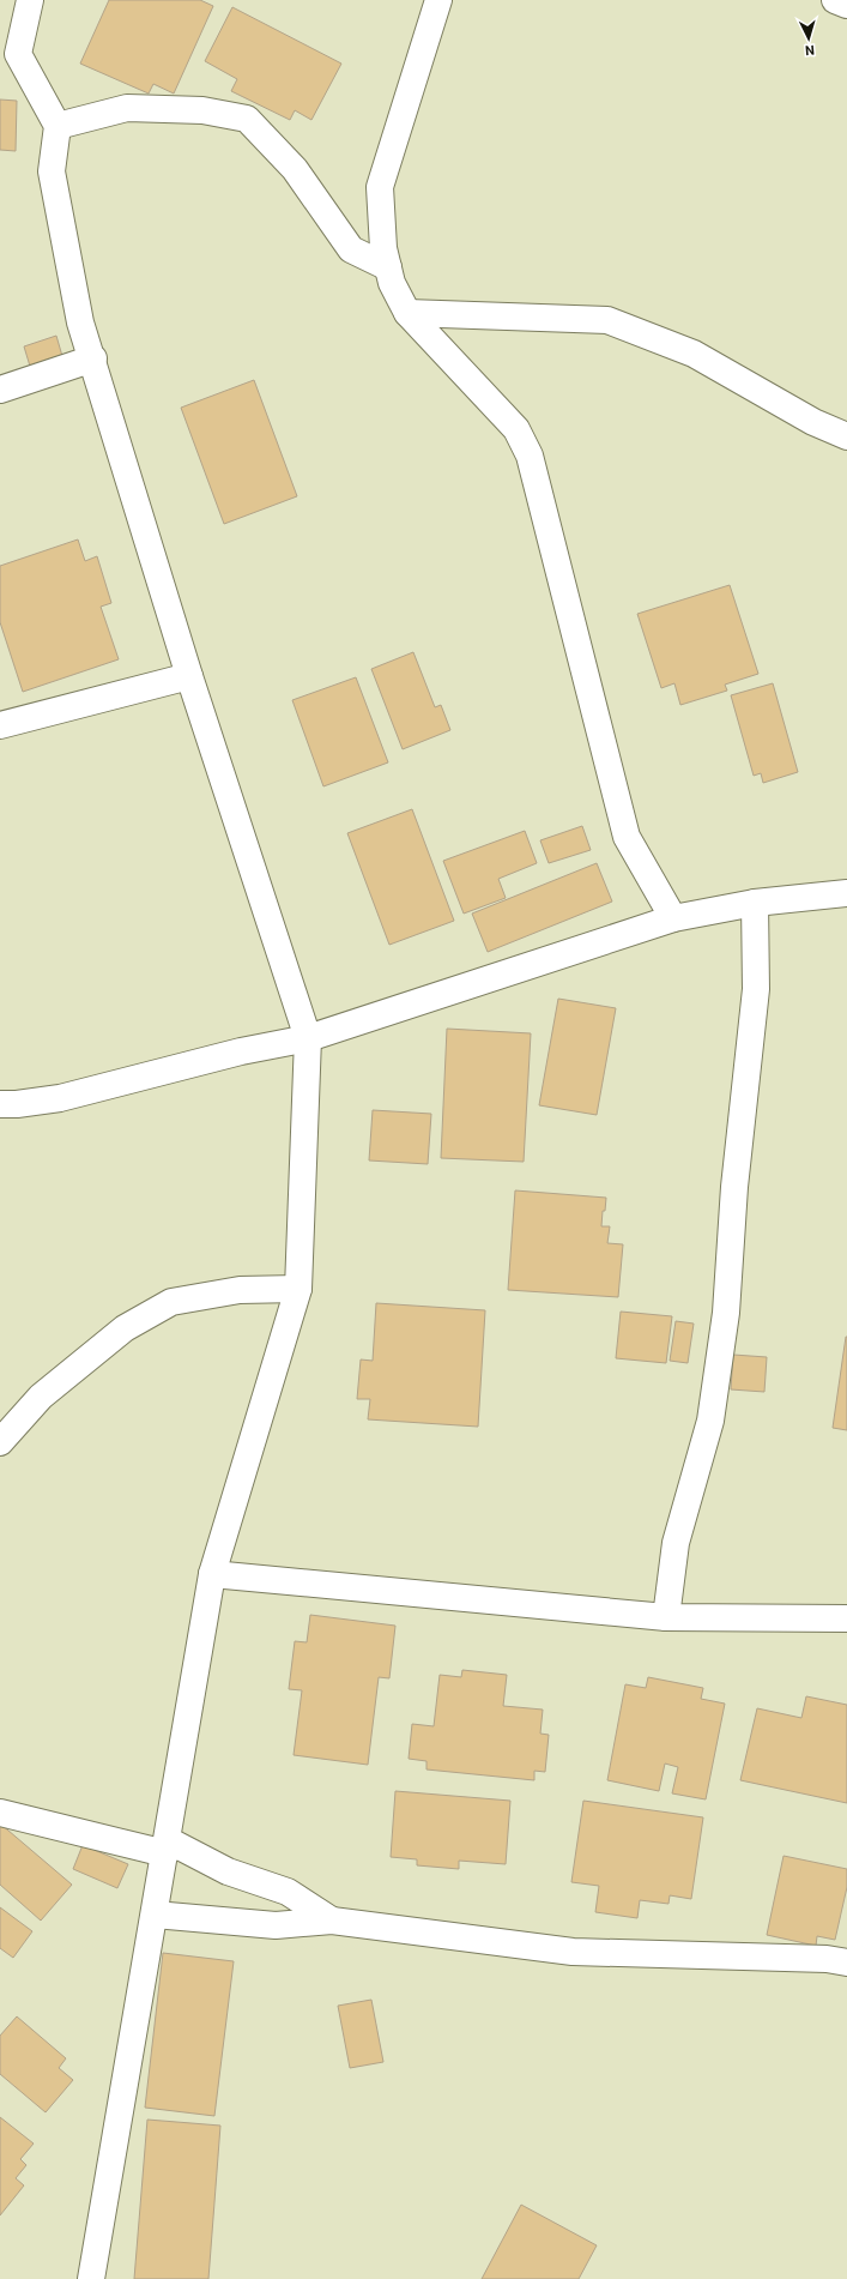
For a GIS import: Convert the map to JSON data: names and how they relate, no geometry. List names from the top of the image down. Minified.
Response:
{"north":"bottom"}
